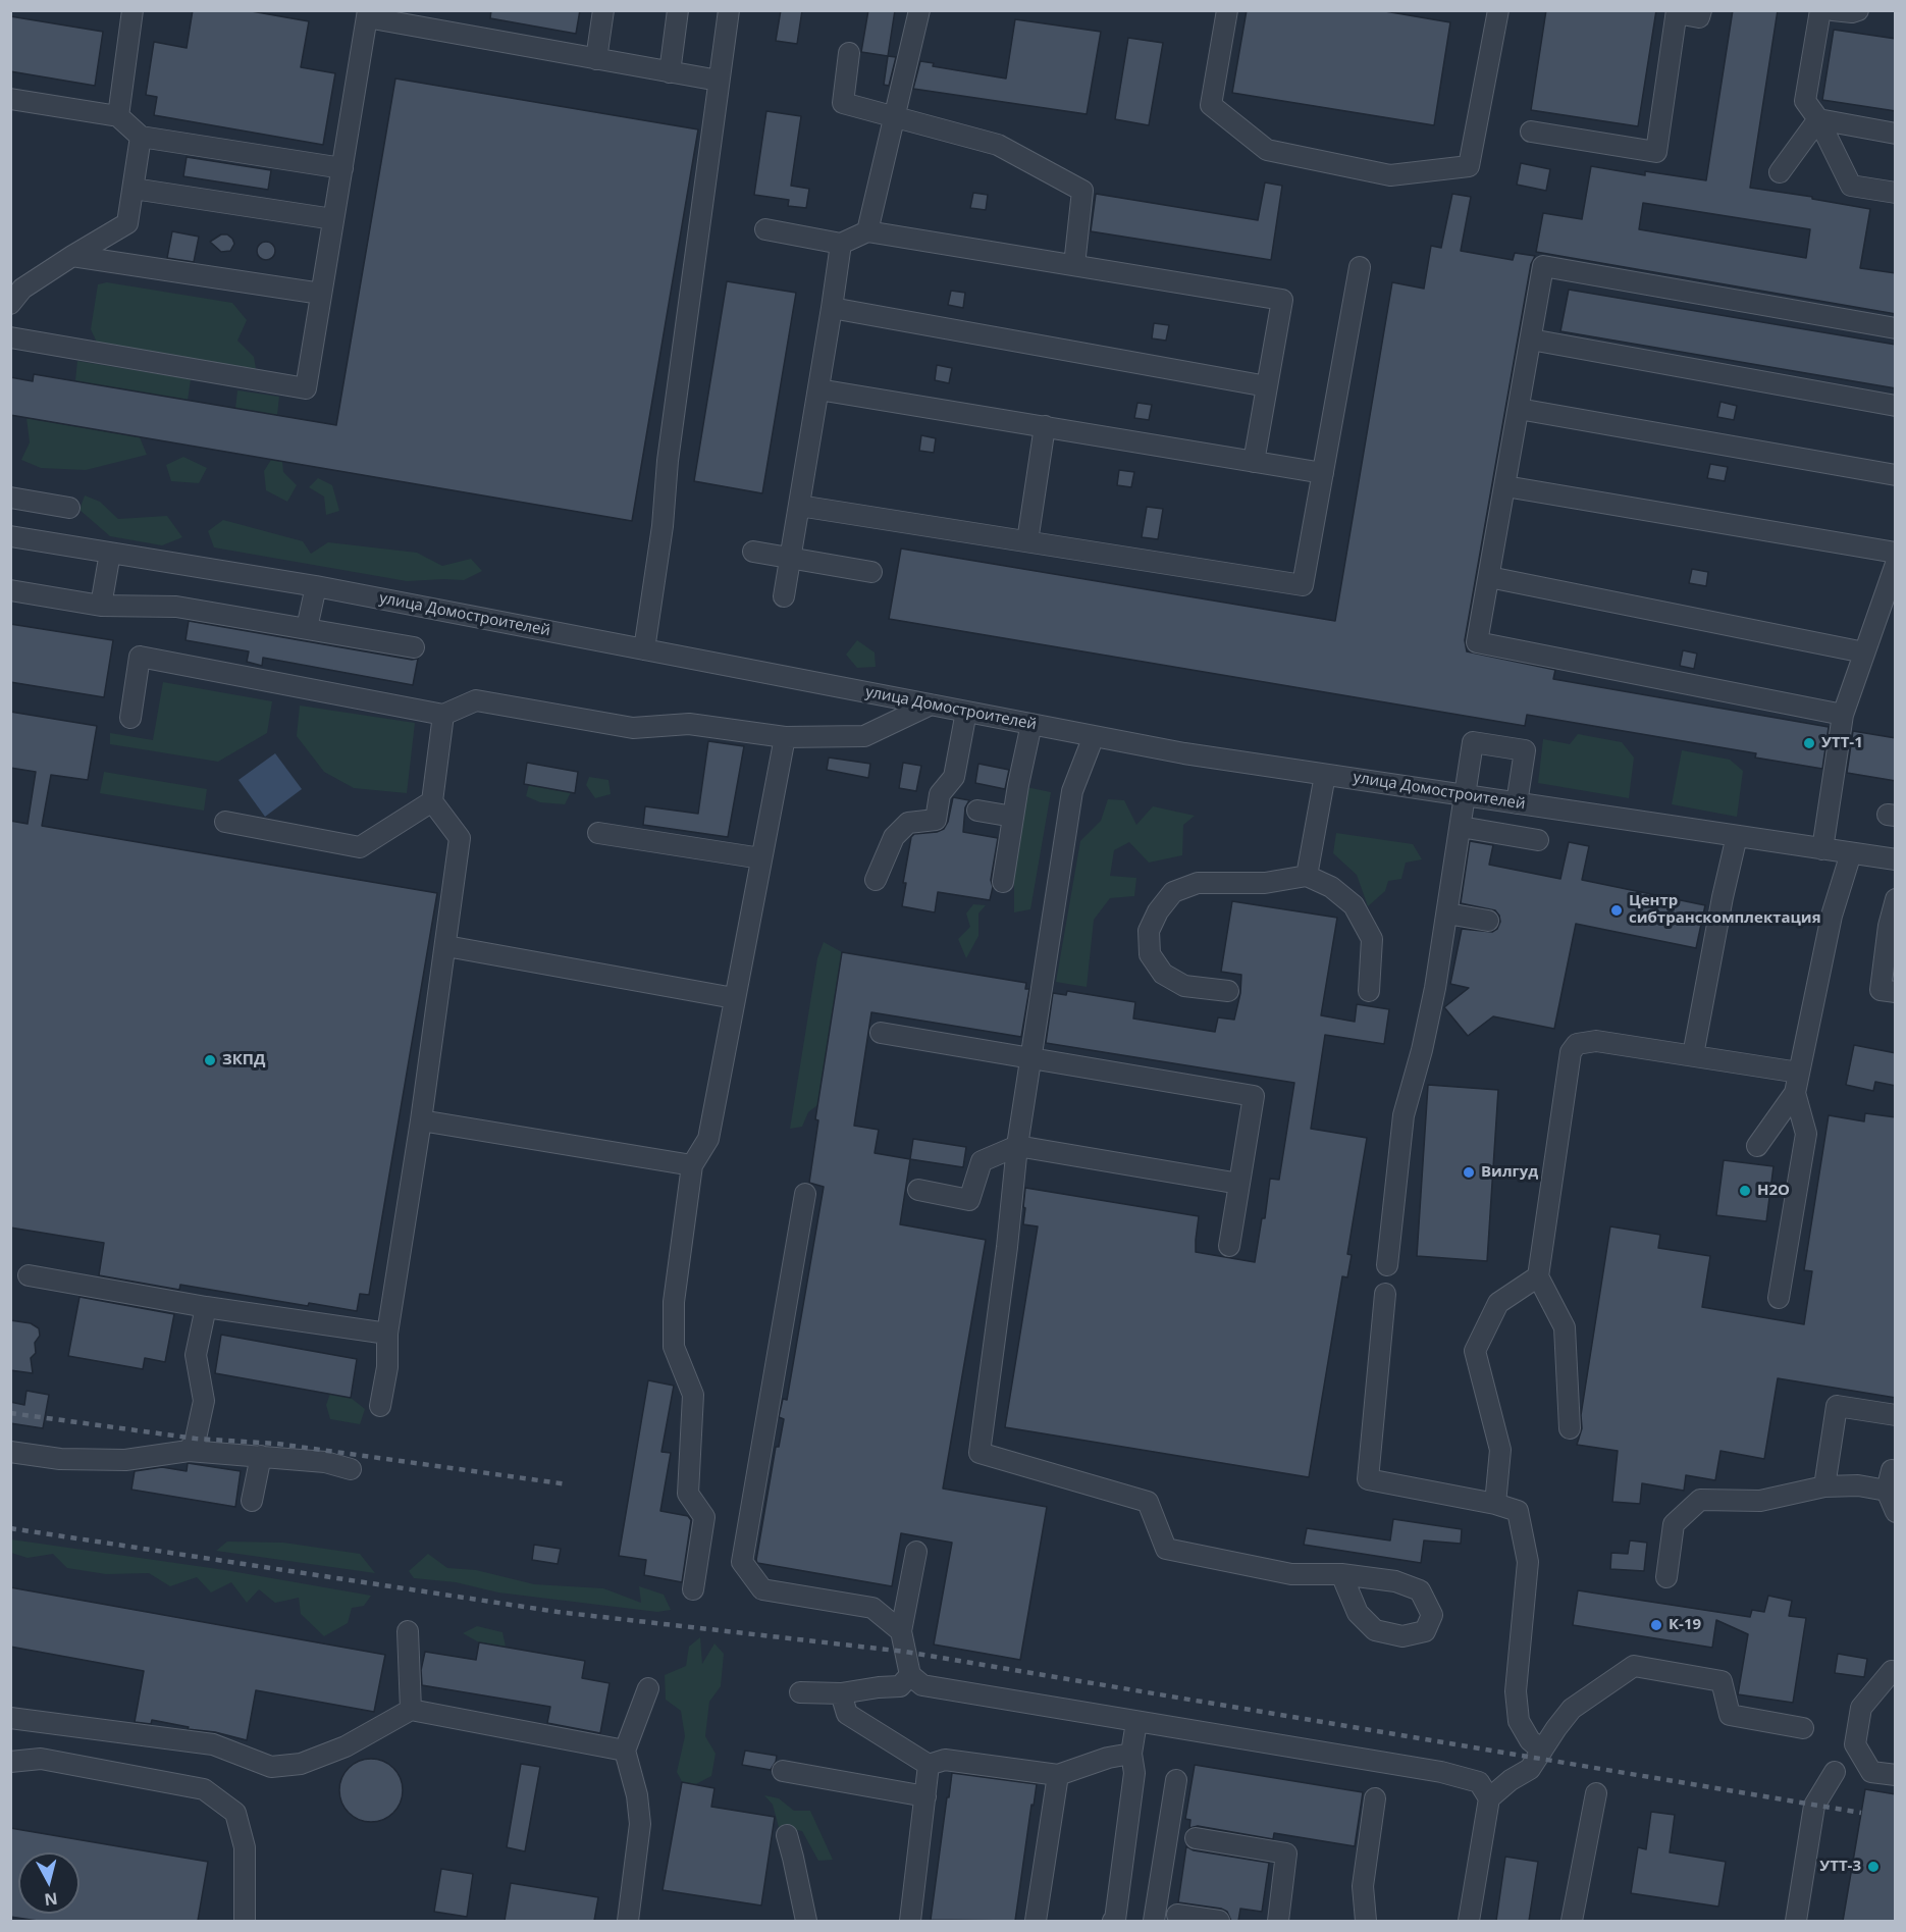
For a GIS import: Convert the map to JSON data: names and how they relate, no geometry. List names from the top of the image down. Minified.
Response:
{"streets":{"street":["улица Домостроителей"]},"places":["УТТ-1","Центр сибтранскомплектация","ЗКПД","Вилгуд","H2O","К-19","УТТ-3"],"north":"bottom"}
